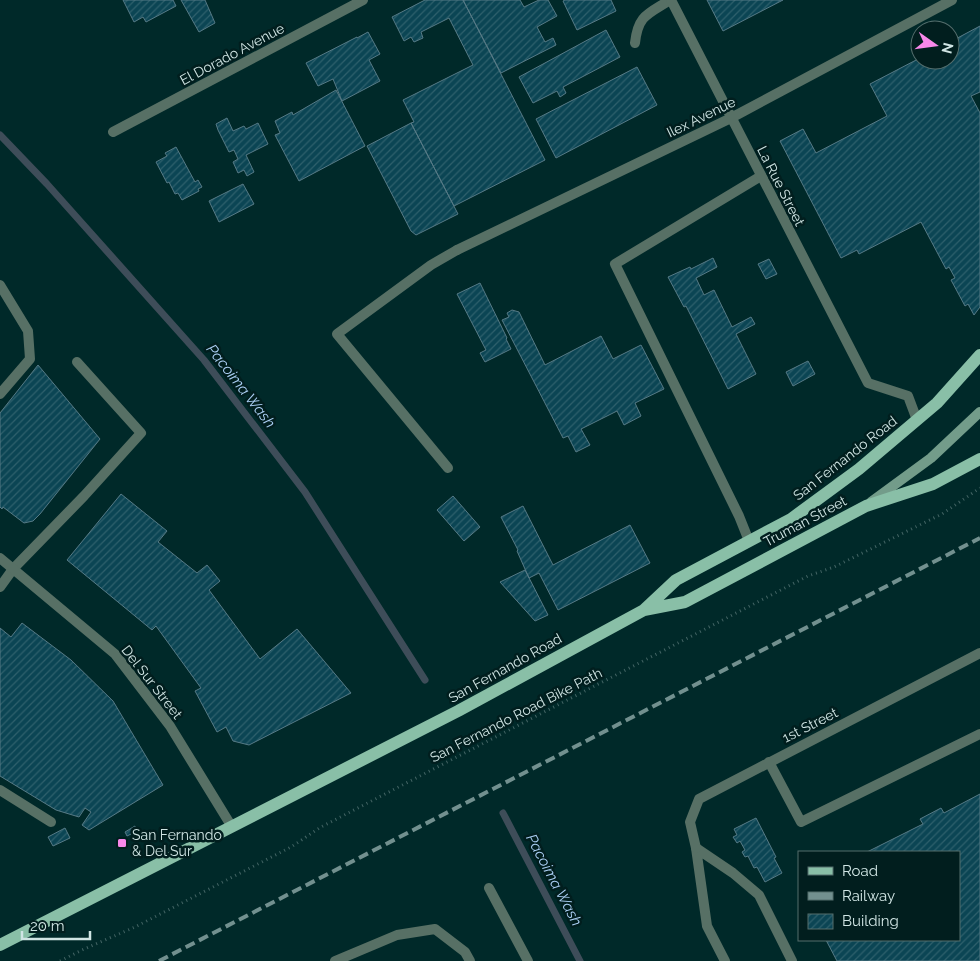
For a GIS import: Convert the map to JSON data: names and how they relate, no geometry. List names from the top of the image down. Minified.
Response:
{"streets":{"main road":["San Fernando Road","Truman Street"],"street":["El Dorado Avenue","Ilex Avenue","La Rue Street","Del Sur Street","1st Street"],"path":["San Fernando Road Bike Path"]},"crossings":[["Ilex Avenue","La Rue Street"],["La Rue Street","San Fernando Road"],["San Fernando Road","Truman Street"],["San Fernando Road","Del Sur Street"]],"water":["Pacoima Wash"],"places":{"transit":["San Fernando & Del Sur"]},"legend":["Road","Railway","Building"],"scale_bar":"20 m","north":"right"}
